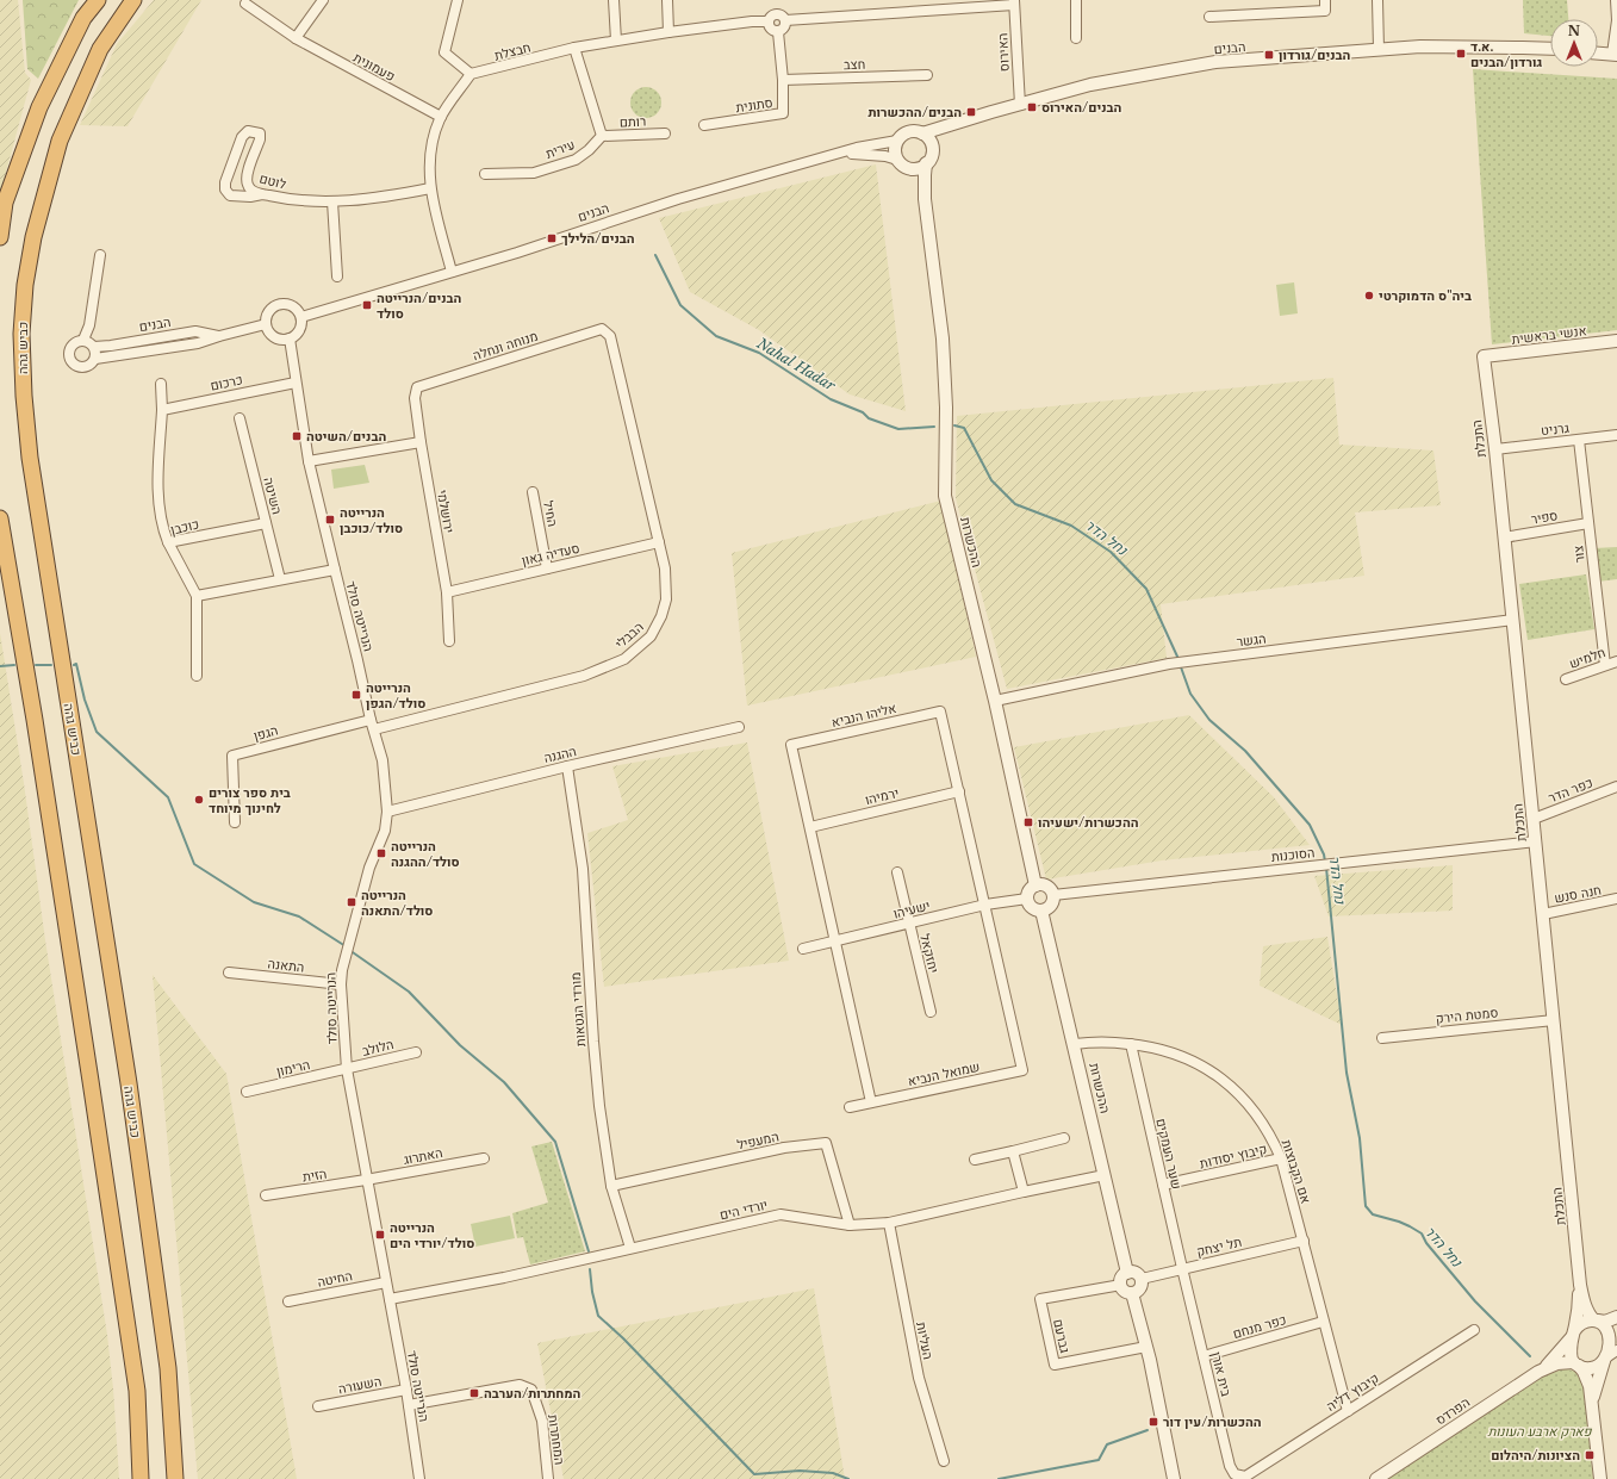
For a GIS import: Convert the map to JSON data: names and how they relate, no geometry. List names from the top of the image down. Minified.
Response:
{"streets":{"highway":["כביש גהה"],"street":["הבנים","חבצלת","האירוס","חצב","פעמונית","סתונית","רותם","עירית","לוטם","אנשי בראשית","מנוחה ונחלה","כרכום","גרניט","התכלת","השיטה","ירושלמי","החיל","ספיר","כוכבן","ההכשרות","סעדיה גאון","צור","הנרייטה סולד","הבבלי","הגשר","חלמיש","אליהו הנביא","הגפן","ההגנה","כפר הדר","ירמיהו","הסוכנות","חנה סנש","ישעיהו","יחזקאל","התאנה","מורדי הגטאות","סמטת הירק","הלולב","הרימון","שמואל הנביא","המעפיל","שער העמקים","האתרוג","קיבוץ יסודות","אם הקבוצות","הזית","יורדי הים","תל יצחק","החיטה","כפר מנחם","גברעם","העליות","בית אורן","השעורה","קיבוץ דליה","הפרדס","המחתרות"]},"crossings":[["הבנים","האירוס"],["הבנים","ההכשרות"],["חבצלת","סתונית"],["חצב","סתונית"],["רותם","עירית"],["אנשי בראשית","התכלת"],["מנוחה ונחלה","ירושלמי"],["מנוחה ונחלה","הבבלי"],["גרניט","התכלת"],["גרניט","צור"],["התכלת","ספיר"],["התכלת","הגשר"],["התכלת","כפר הדר"],["התכלת","הסוכנות"],["התכלת","חנה סנש"],["התכלת","סמטת הירק"],["התכלת","הפרדס"],["השיטה","כוכבן"],["ירושלמי","סעדיה גאון"],["החיל","סעדיה גאון"],["ספיר","צור"],["ההכשרות","הגשר"],["ההכשרות","הסוכנות"],["ההכשרות","ישעיהו"],["ההכשרות","אם הקבוצות"],["ההכשרות","יורדי הים"],["ההכשרות","תל יצחק"],["ההכשרות","גברעם"],["סעדיה גאון","הבבלי"],["צור","חלמיש"],["הנרייטה סולד","הבבלי"],["הנרייטה סולד","הגפן"],["הנרייטה סולד","ההגנה"],["הנרייטה סולד","התאנה"],["הנרייטה סולד","הלולב"],["הנרייטה סולד","הרימון"],["הנרייטה סולד","האתרוג"],["הנרייטה סולד","הזית"],["הנרייטה סולד","יורדי הים"],["הנרייטה סולד","החיטה"],["הנרייטה סולד","השעורה"],["הנרייטה סולד","המחתרות"],["הבבלי","הגפן"],["אליהו הנביא","ירמיהו"],["אליהו הנביא","ישעיהו"],["אליהו הנביא","שמואל הנביא"],["ההגנה","מורדי הגטאות"],["הסוכנות","ישעיהו"],["ישעיהו","יחזקאל"],["מורדי הגטאות","המעפיל"],["מורדי הגטאות","יורדי הים"],["הלולב","הרימון"],["המעפיל","יורדי הים"],["שער העמקים","קיבוץ יסודות"],["שער העמקים","אם הקבוצות"],["שער העמקים","תל יצחק"],["שער העמקים","בית אורן"],["האתרוג","הזית"],["קיבוץ יסודות","אם הקבוצות"],["אם הקבוצות","תל יצחק"],["אם הקבוצות","כפר מנחם"],["אם הקבוצות","קיבוץ דליה"],["יורדי הים","העליות"],["תל יצחק","גברעם"],["תל יצחק","בית אורן"],["כפר מנחם","בית אורן"],["בית אורן","קיבוץ דליה"]],"water":["Nahal Hadar","נחל הדר"],"parks":["פארק ארבע העונות"],"places":{"transit":["א.ד. גורדון/הבנים","הבנים/גורדון","הבנים/האירוס","הבנים/ההכשרות","הבנים/הלילך","הבנים/הנרייטה סולד","הבנים/השיטה","הנרייטה סולד/כוכבן","הנרייטה סולד/הגפן","ההכשרות/ישעיהו","הנרייטה סולד/ההגנה","הנרייטה סולד/התאנה","הנרייטה סולד/יורדי הים","המחתרות/הערבה","ההכשרות/עין דור","הציונות/היהלום"],"other":["ביה\"ס הדמוקרטי","בית ספר צורים לחינוך מיוחד"]},"north":"top"}
